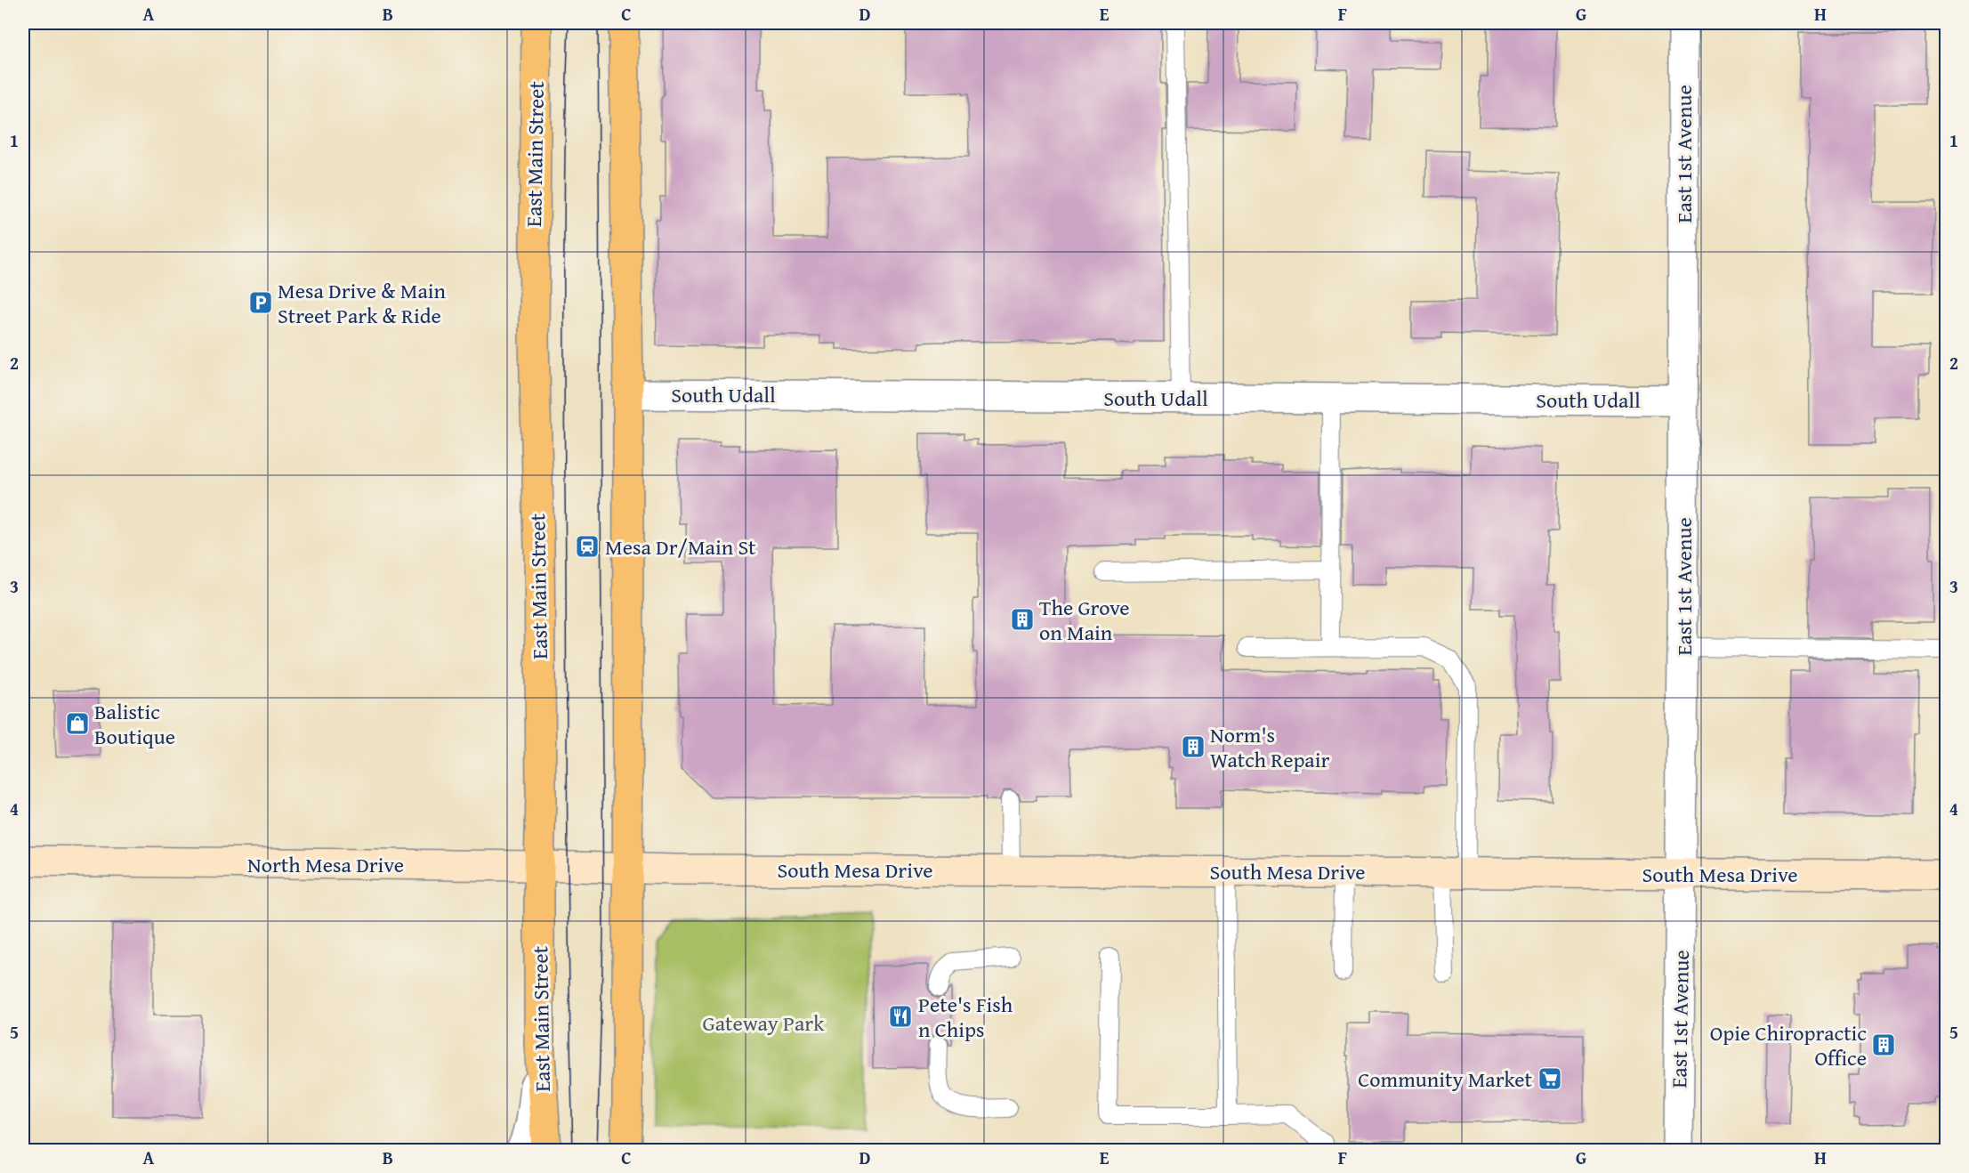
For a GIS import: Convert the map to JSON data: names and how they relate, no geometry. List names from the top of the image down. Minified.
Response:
{"streets":{"main road":["East Main Street","North Mesa Drive","South Mesa Drive"],"street":["East 1st Avenue","South Udall"]},"crossings":[["East Main Street","North Mesa Drive"],["East 1st Avenue","South Udall"],["East 1st Avenue","South Mesa Drive"],["North Mesa Drive","South Mesa Drive"]],"parks":["Gateway Park"],"places":{"parking":["Mesa Drive & Main Street Park & Ride"],"station":["Mesa Dr/Main St"],"building":["The Grove on Main","Norm's Watch Repair","Opie Chiropractic Office"],"shop":["Balistic Boutique"],"restaurant":["Pete's Fish n Chips"],"supermarket":["Community Market"]},"grid":{"columns":["A","B","C","D","E","F","G","H"],"rows":["1","2","3","4","5"]}}
